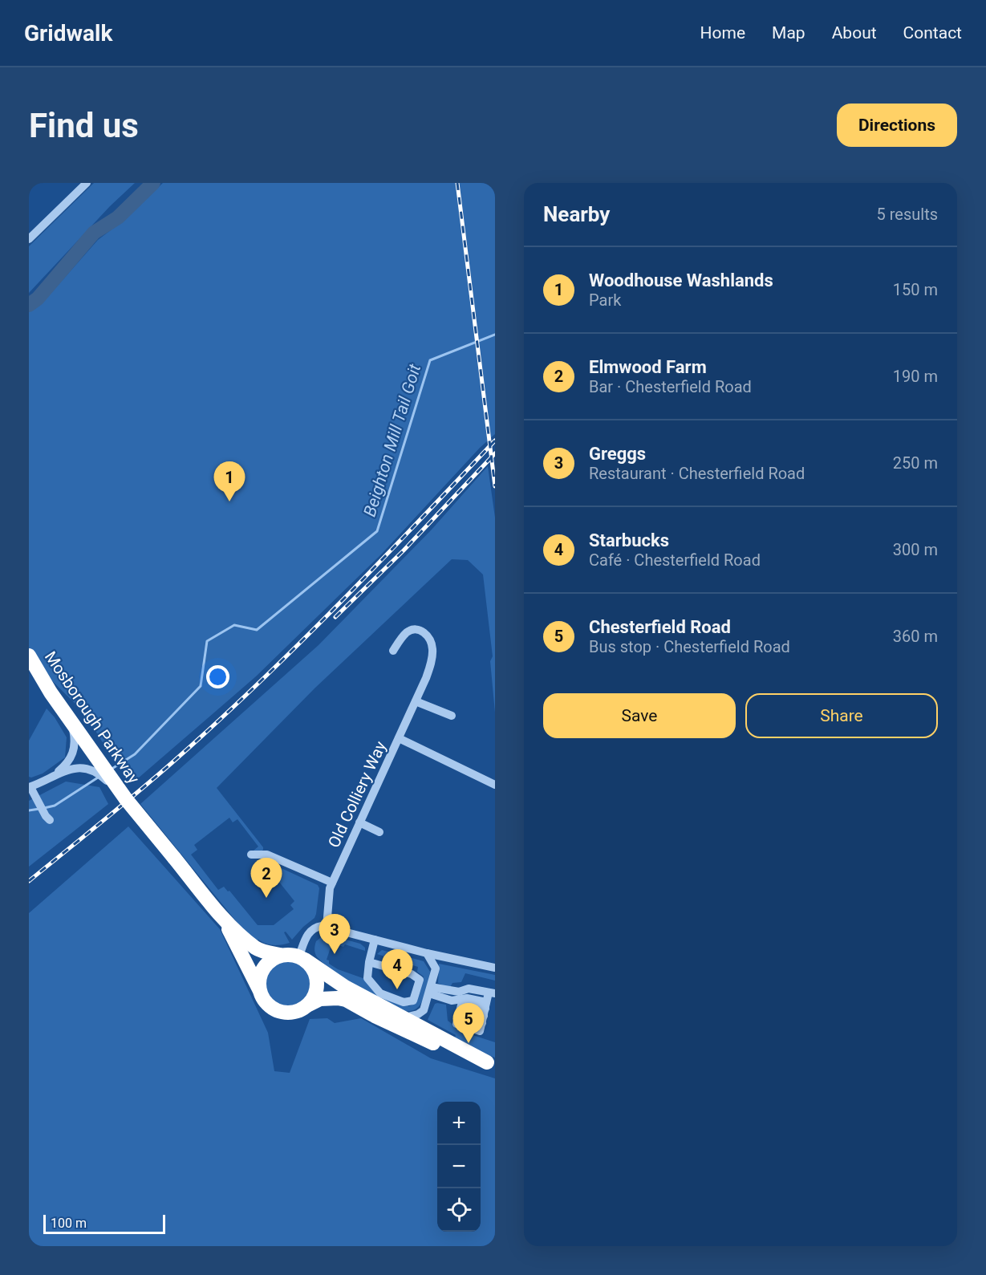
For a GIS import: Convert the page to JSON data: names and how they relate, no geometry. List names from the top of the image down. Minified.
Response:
{"streets":{"highway":["Mosborough Parkway"],"street":["Old Colliery Way"]},"water":["Beighton Mill Tail Goit"],"scale_bar":"100 m","page":{"header":"Gridwalk","nav":["Home","Map","About","Contact"],"buttons":["Directions",["Save","Share"]],"title":"Find us","heading":["Nearby","5 results"],"list":[{"mark":"1","name":"Woodhouse Washlands","note":"Park","value":"150 m"},{"mark":"2","name":"Elmwood Farm","note":"Bar · Chesterfield Road","value":"190 m"},{"mark":"3","name":"Greggs","note":"Restaurant · Chesterfield Road","value":"250 m"},{"mark":"4","name":"Starbucks","note":"Café · Chesterfield Road","value":"300 m"},{"mark":"5","name":"Chesterfield Road","note":"Bus stop · Chesterfield Road","value":"360 m"}],"pins":["1","2","3","4","5"],"map_buttons":["+","−"],"scale":"100 m"}}
